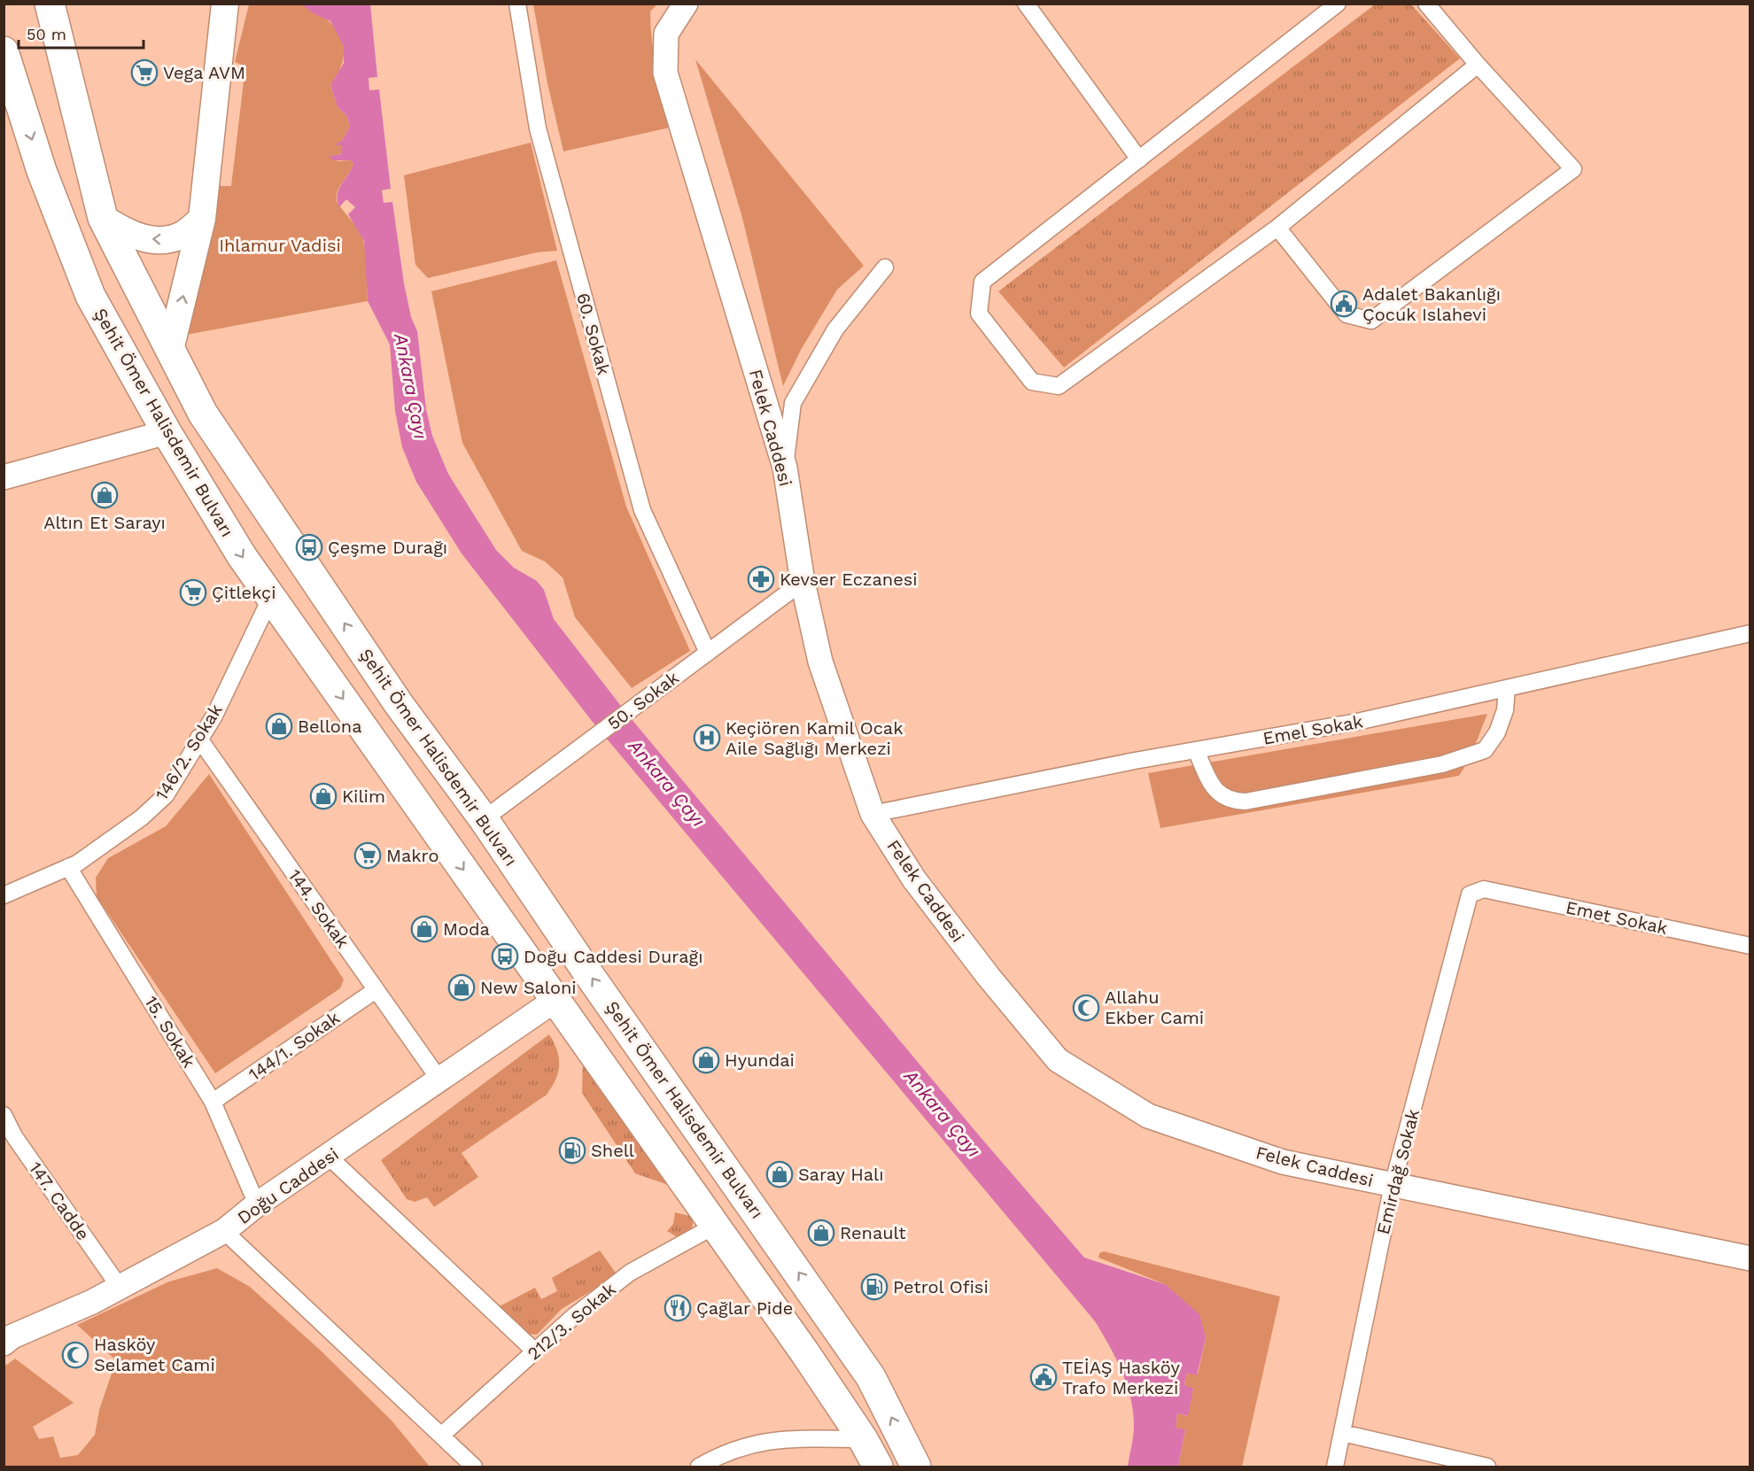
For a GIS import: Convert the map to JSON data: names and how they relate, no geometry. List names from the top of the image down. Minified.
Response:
{"streets":{"highway":["Şehit Ömer Halisdemir Bulvarı"],"street":["60. Sokak","Felek Caddesi","50. Sokak","Emel Sokak","146/2. Sokak","144. Sokak","Emet Sokak","15. Sokak","144/1. Sokak","Emirdağ Sokak","Doğu Caddesi","147. Cadde","212/3. Sokak"]},"crossings":[["60. Sokak","50. Sokak"],["Şehit Ömer Halisdemir Bulvarı","50. Sokak"],["Şehit Ömer Halisdemir Bulvarı","146/2. Sokak"],["Şehit Ömer Halisdemir Bulvarı","Doğu Caddesi"],["Şehit Ömer Halisdemir Bulvarı","212/3. Sokak"],["Felek Caddesi","50. Sokak"],["Felek Caddesi","Emel Sokak"],["Felek Caddesi","Emirdağ Sokak"],["146/2. Sokak","144. Sokak"],["146/2. Sokak","15. Sokak"],["144. Sokak","144/1. Sokak"],["144. Sokak","Doğu Caddesi"],["Emet Sokak","Emirdağ Sokak"],["15. Sokak","144/1. Sokak"],["15. Sokak","Doğu Caddesi"],["Doğu Caddesi","147. Cadde"]],"water":["Ankara Çayı"],"parks":["Ihlamur Vadisi"],"places":{"supermarket":["Vega AVM","Çitlekçi","Makro"],"public building":["Adalet Bakanlığı Çocuk Islahevi","TEİAŞ Hasköy Trafo Merkezi"],"shop":["Altın Et Sarayı","Bellona","Kilim","Moda","New Saloni","Hyundai","Saray Halı","Renault"],"bus stop":["Çeşme Durağı","Doğu Caddesi Durağı"],"pharmacy":["Kevser Eczanesi"],"hospital":["Keçiören Kamil Ocak Aile Sağlığı Merkezi"],"mosque":["Allahu Ekber Cami","Hasköy Selamet Cami"],"fuel station":["Shell","Petrol Ofisi"],"restaurant":["Çağlar Pide"]},"scale_bar":"50 m"}
